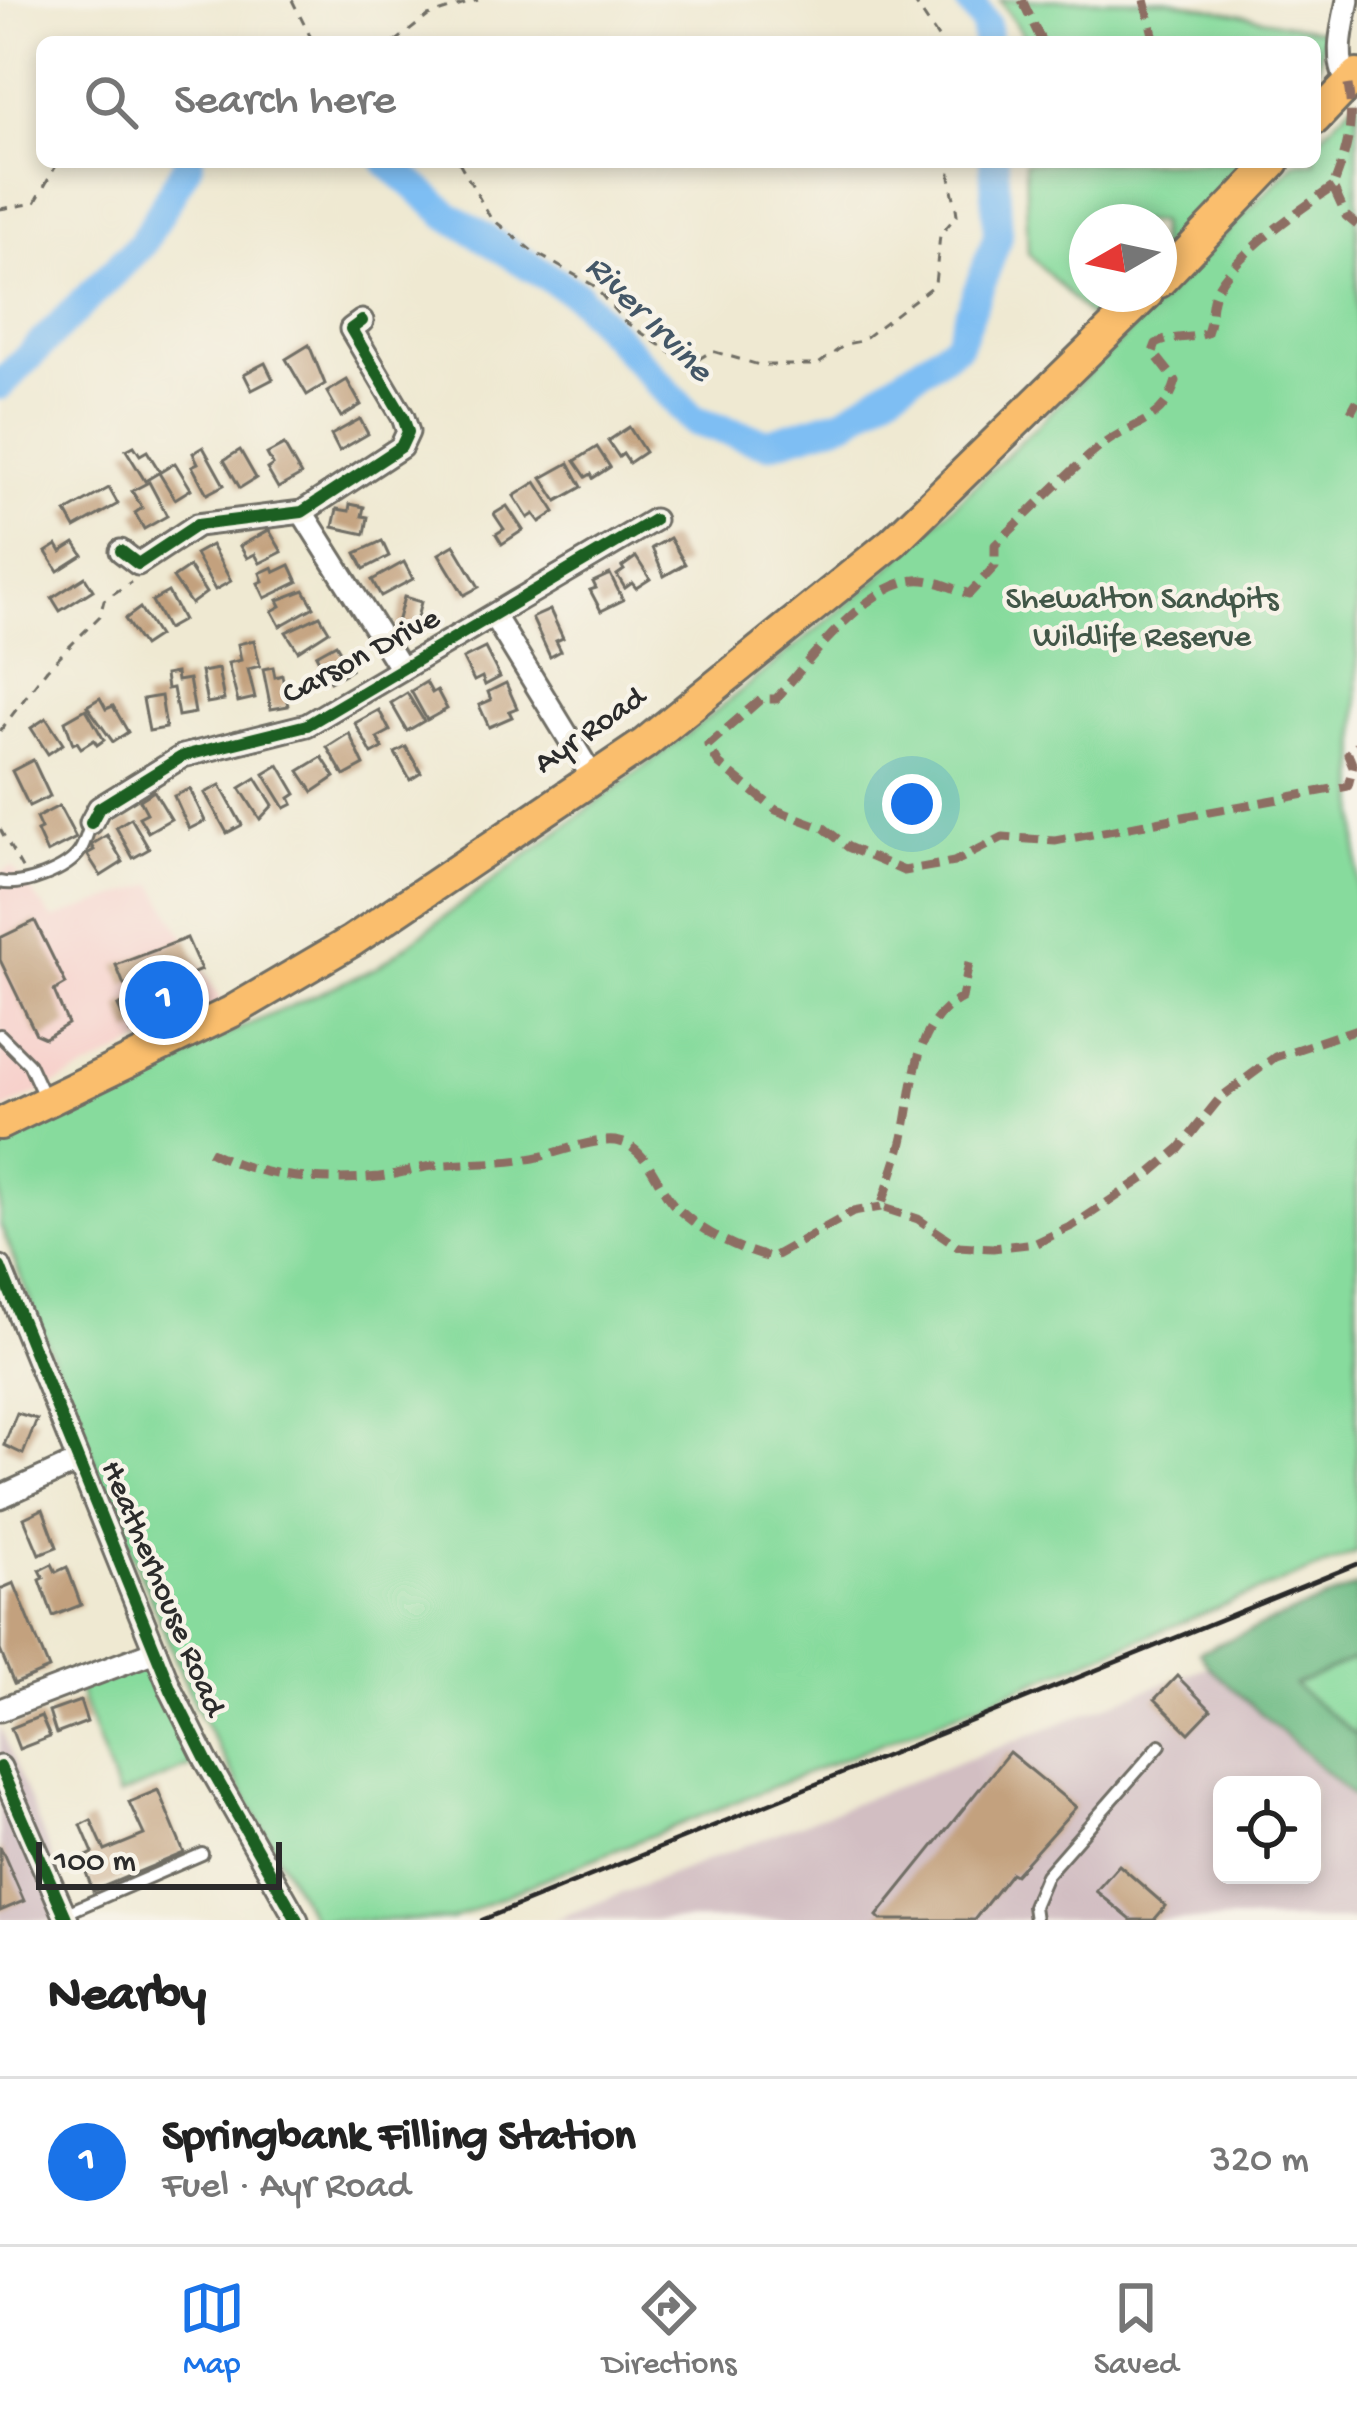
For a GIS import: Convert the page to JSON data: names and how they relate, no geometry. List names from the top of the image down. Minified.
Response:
{"streets":{"main road":["Ayr Road"],"street":["Carson Drive","Heatherhouse Road"]},"water":["River Irvine"],"parks":["Shewalton Sandpits Wildlife Reserve"],"scale_bar":"100 m","north":"left","page":{"search":"Search here","pins":"1","scale":"100 m","heading":"Nearby","list":[{"mark":"1","name":"Springbank Filling Station","note":"Fuel · Ayr Road","value":"320 m"}],"nav":["Map","Directions","Saved"]}}
